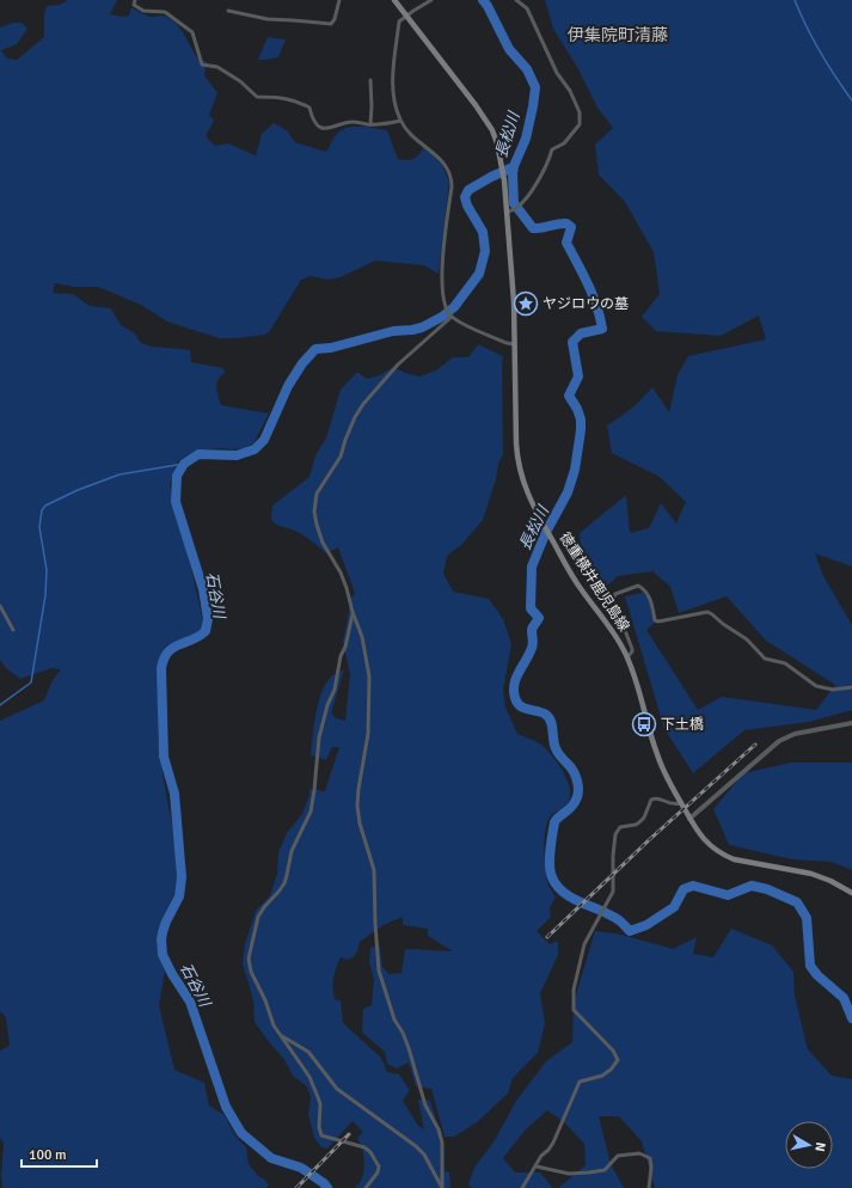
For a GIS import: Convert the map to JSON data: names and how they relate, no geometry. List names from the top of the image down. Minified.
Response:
{"streets":{"main road":["徳重横井鹿児島線"]},"districts":["伊集院町清藤"],"water":["長松川","石谷川"],"places":{"place":["ヤジロウの墓"],"bus stop":["下土橋"]},"scale_bar":"100 m","north":"right"}
